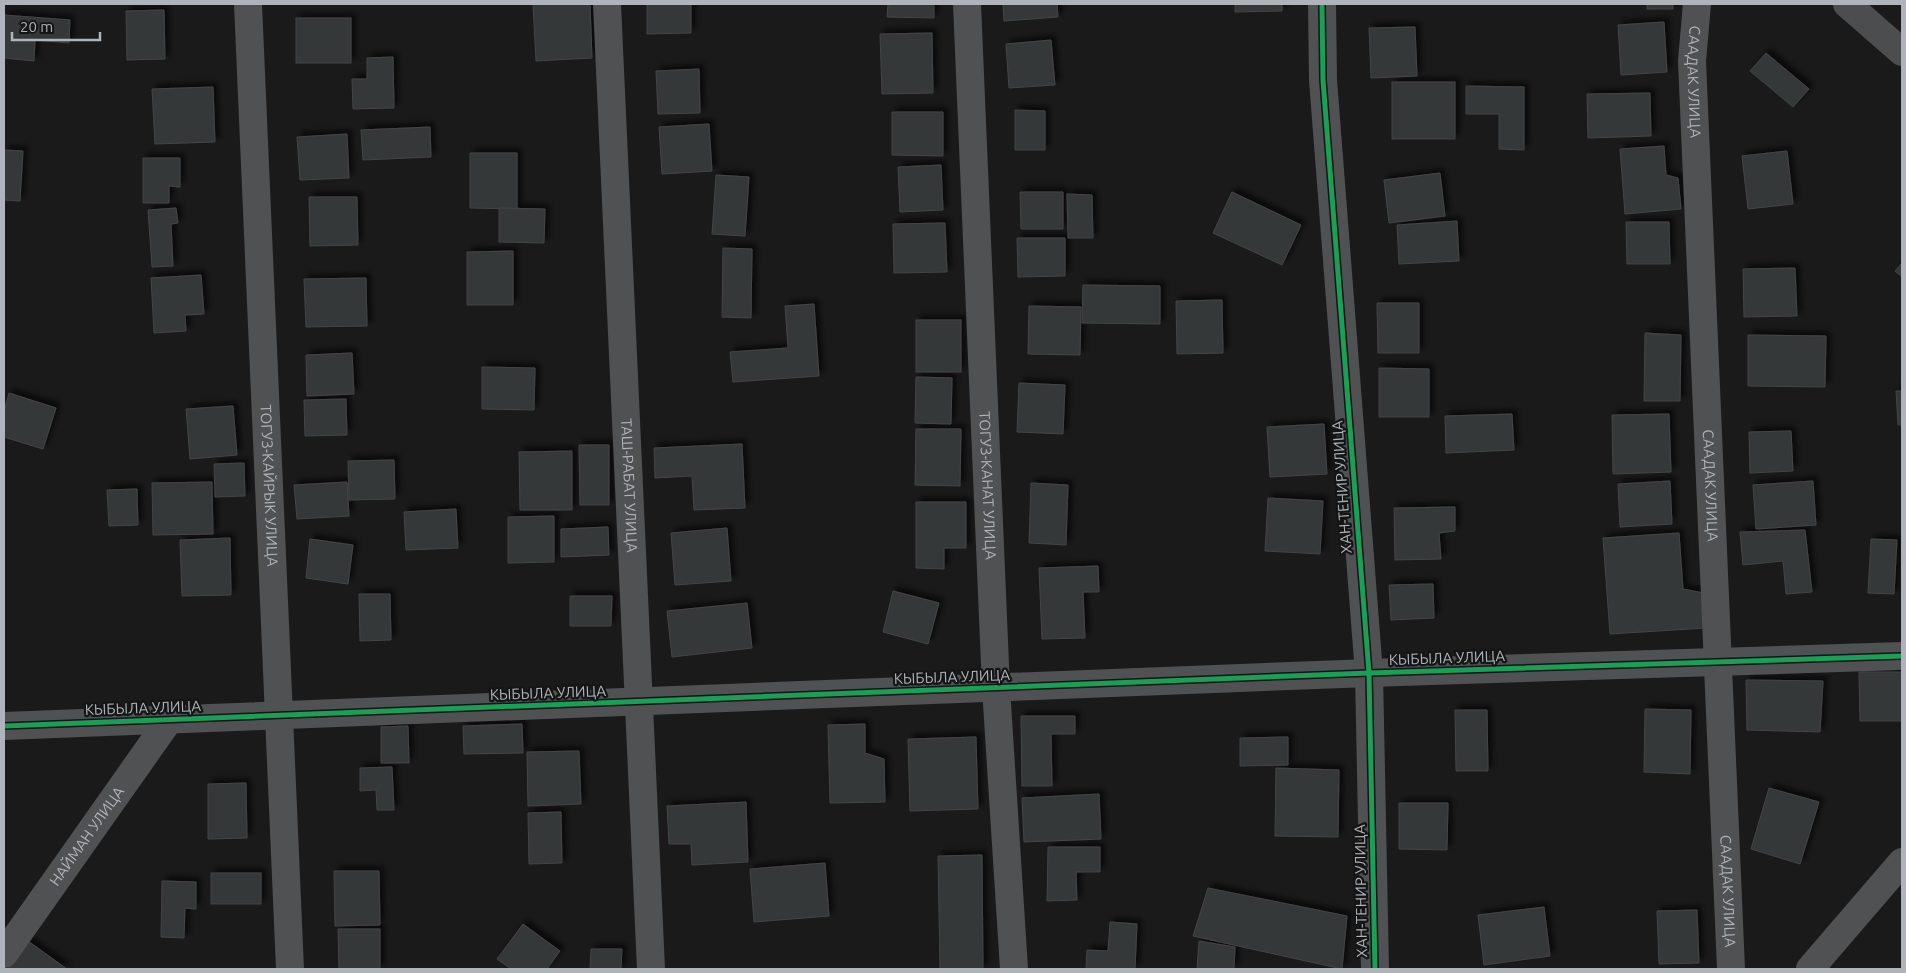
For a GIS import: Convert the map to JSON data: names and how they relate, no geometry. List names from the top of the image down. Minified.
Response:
{"streets":{"street":["СААДАК УЛИЦА","ТОГУЗ-КАЙРЫК УЛИЦА","ТАШ-РАБАТ УЛИЦА","ТОГУЗ-КАНАТ УЛИЦА","ХАН-ТЕНИР УЛИЦА","КЫБЫЛА УЛИЦА","НАЙМАН УЛИЦА"]},"crossings":[["СААДАК УЛИЦА","КЫБЫЛА УЛИЦА"],["ТОГУЗ-КАЙРЫК УЛИЦА","КЫБЫЛА УЛИЦА"],["ТАШ-РАБАТ УЛИЦА","КЫБЫЛА УЛИЦА"],["ТОГУЗ-КАНАТ УЛИЦА","КЫБЫЛА УЛИЦА"],["ХАН-ТЕНИР УЛИЦА","КЫБЫЛА УЛИЦА"],["КЫБЫЛА УЛИЦА","НАЙМАН УЛИЦА"]],"scale_bar":"20 m"}
